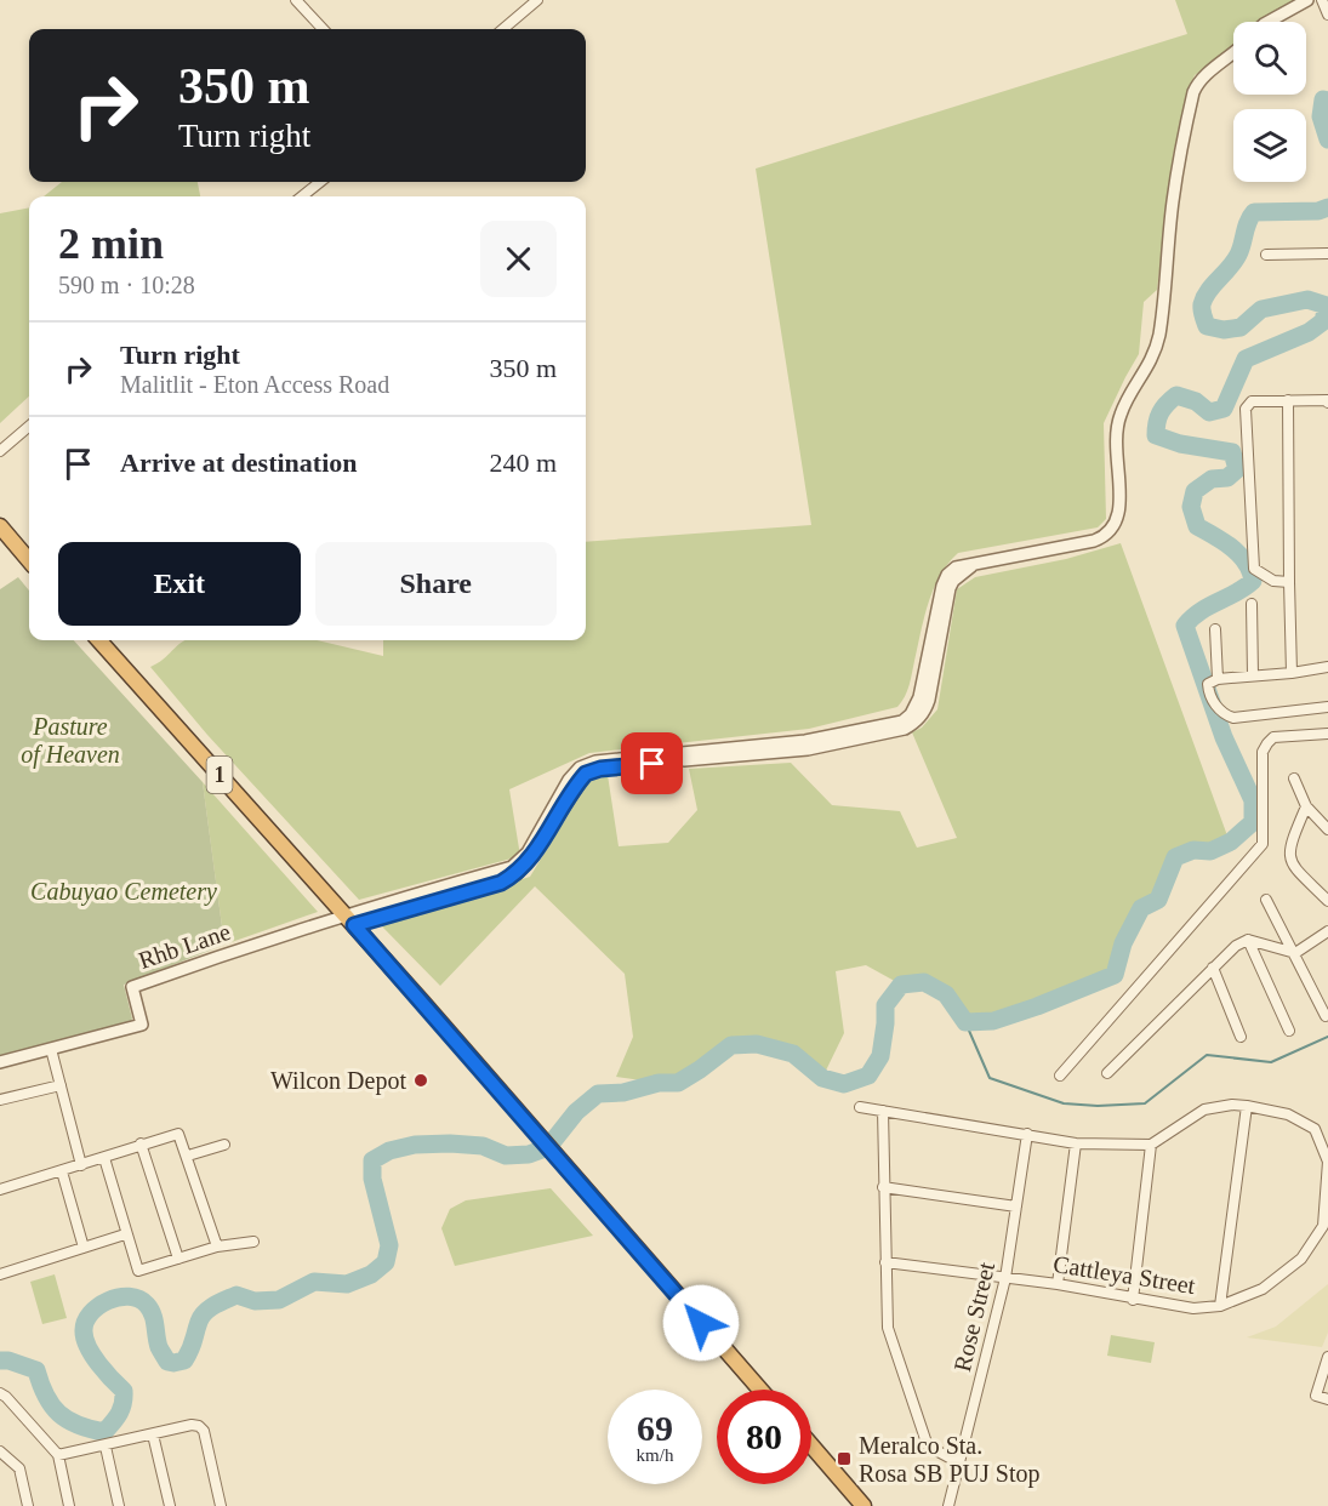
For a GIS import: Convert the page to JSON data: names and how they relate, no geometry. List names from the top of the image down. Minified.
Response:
{"streets":{"highway":["1"],"street":["Rhb Lane","Cattleya Street","Rose Street"]},"crossings":[["1","Rhb Lane"],["Cattleya Street","Rose Street"]],"parks":["Pasture of Heaven","Cabuyao Cemetery"],"places":{"other":["Wilcon Depot"],"transit":["Meralco Sta. Rosa SB PUJ Stop"]},"page":{"turn":["350 m","Turn right"],"heading":["2 min","590 m · 10:28"],"list":[{"name":"Turn right","note":"Malitlit - Eton Access Road","value":"350 m"},{"name":"Arrive at destination","value":"240 m"}],"buttons":["Exit","Share"],"speed":"69 km/h","limit":"80"}}
